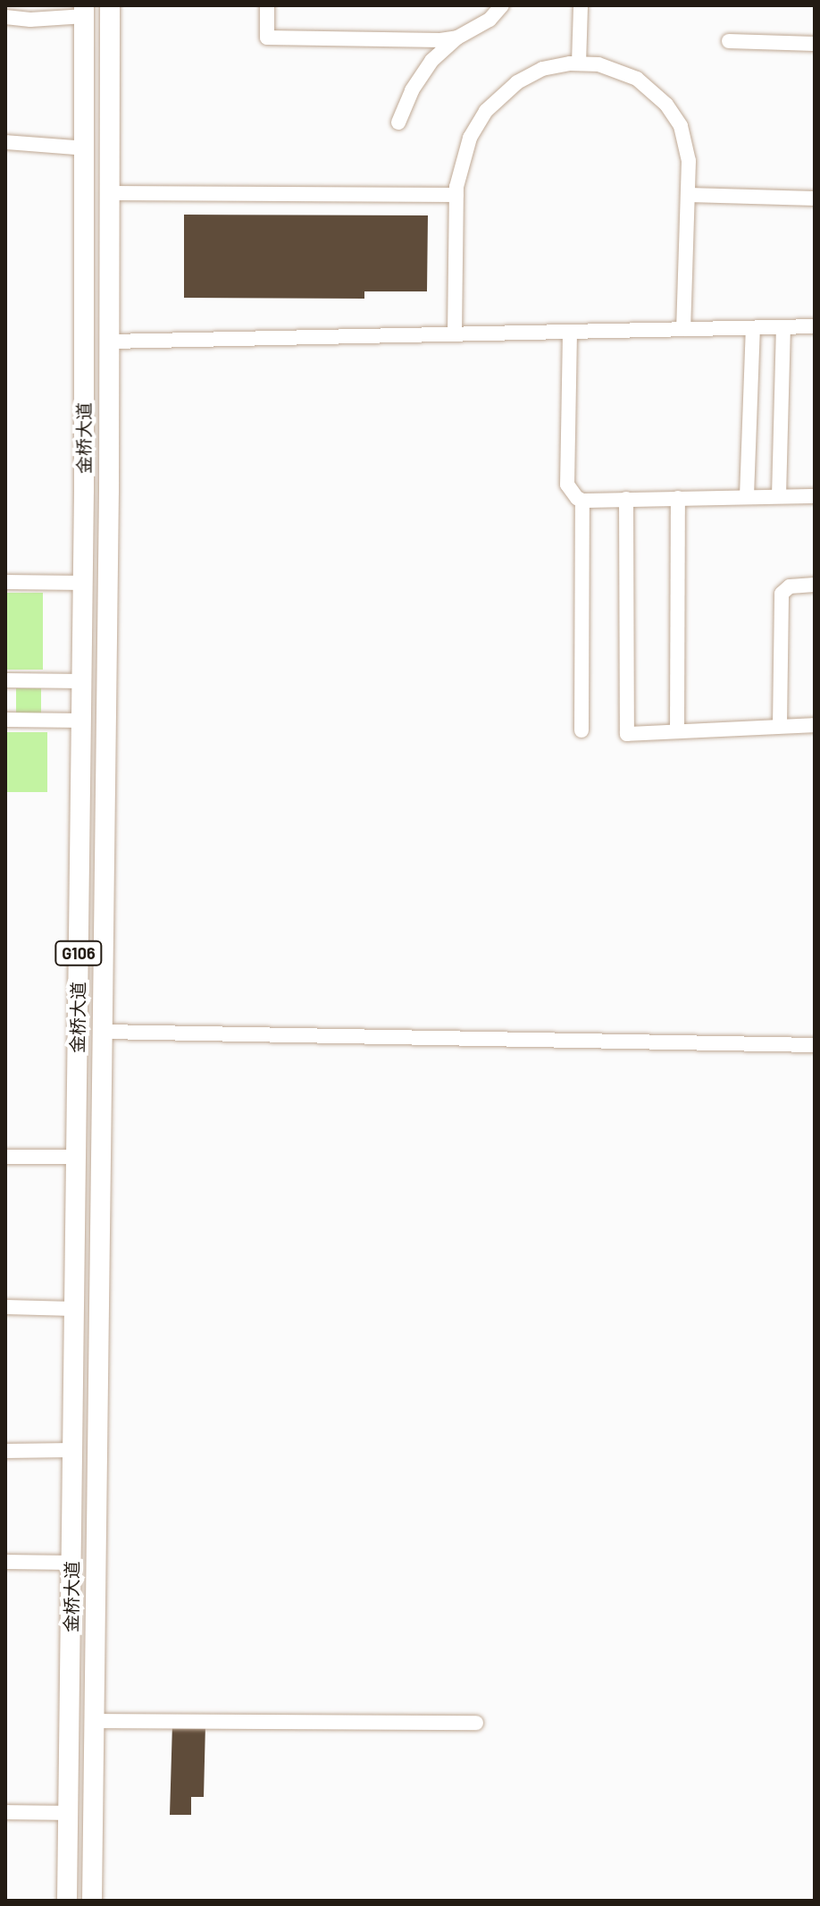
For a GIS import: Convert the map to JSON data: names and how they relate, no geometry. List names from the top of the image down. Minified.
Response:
{"streets":{"highway":["金桥大道","G106"]}}
